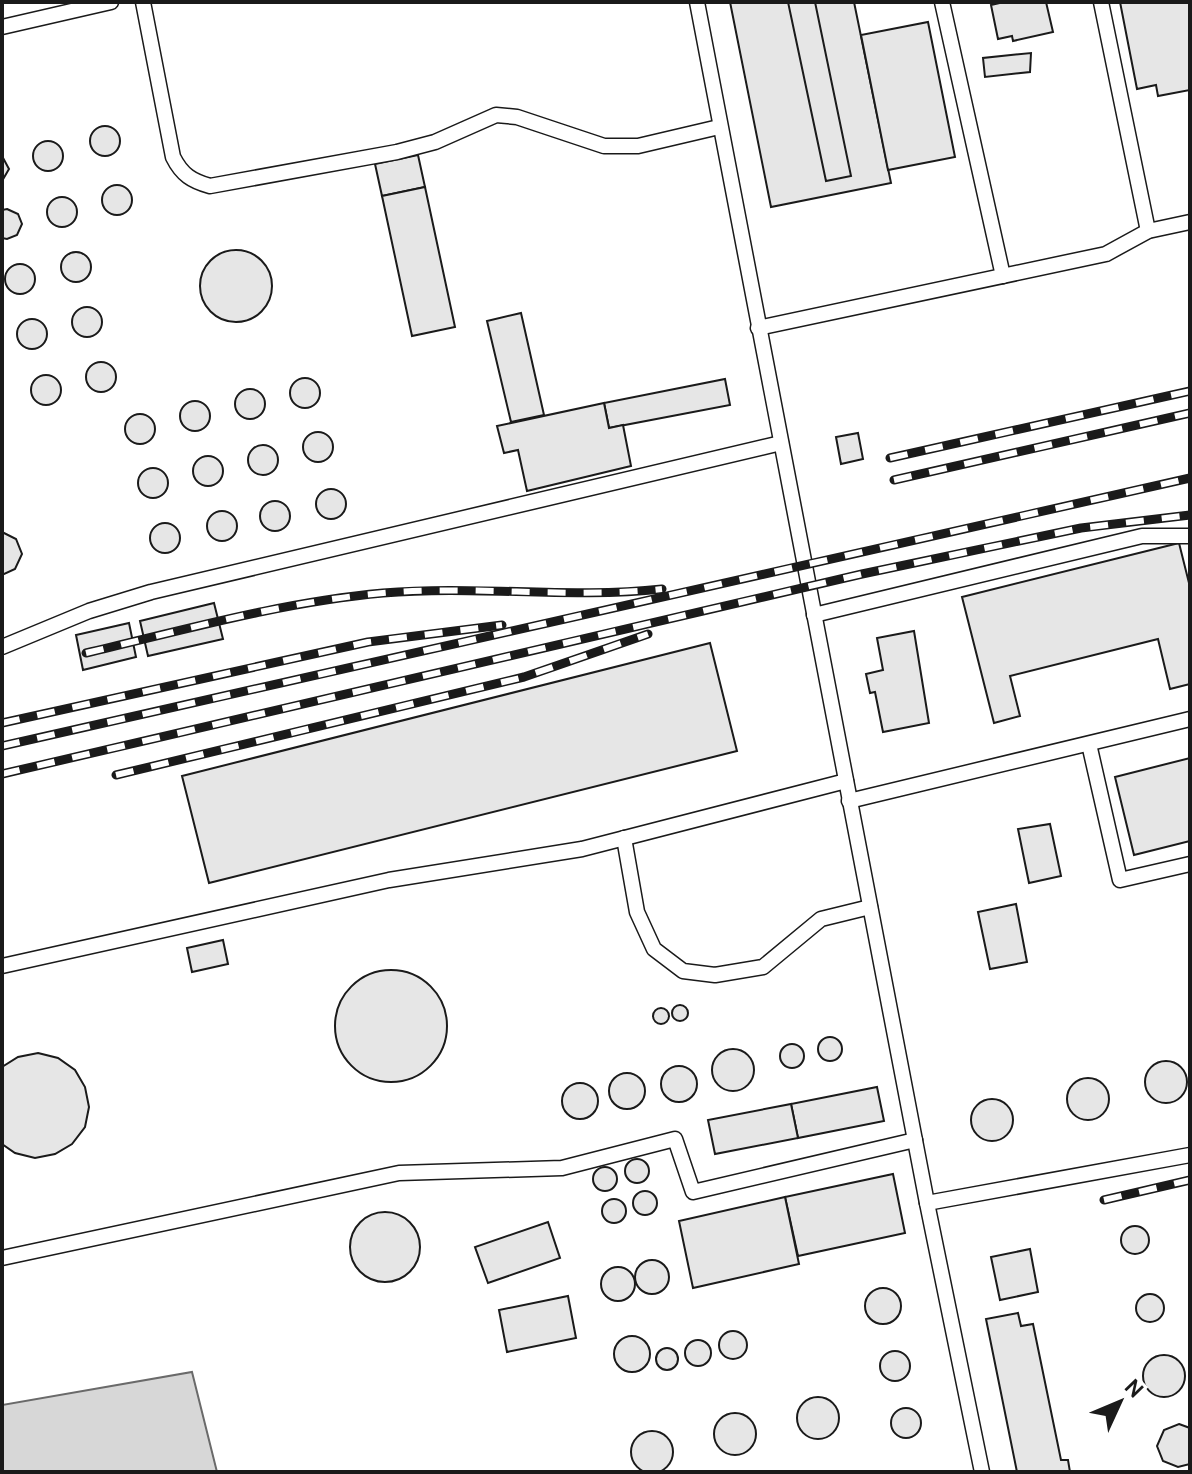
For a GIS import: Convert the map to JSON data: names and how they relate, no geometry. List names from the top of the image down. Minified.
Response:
{"north":"top right"}
